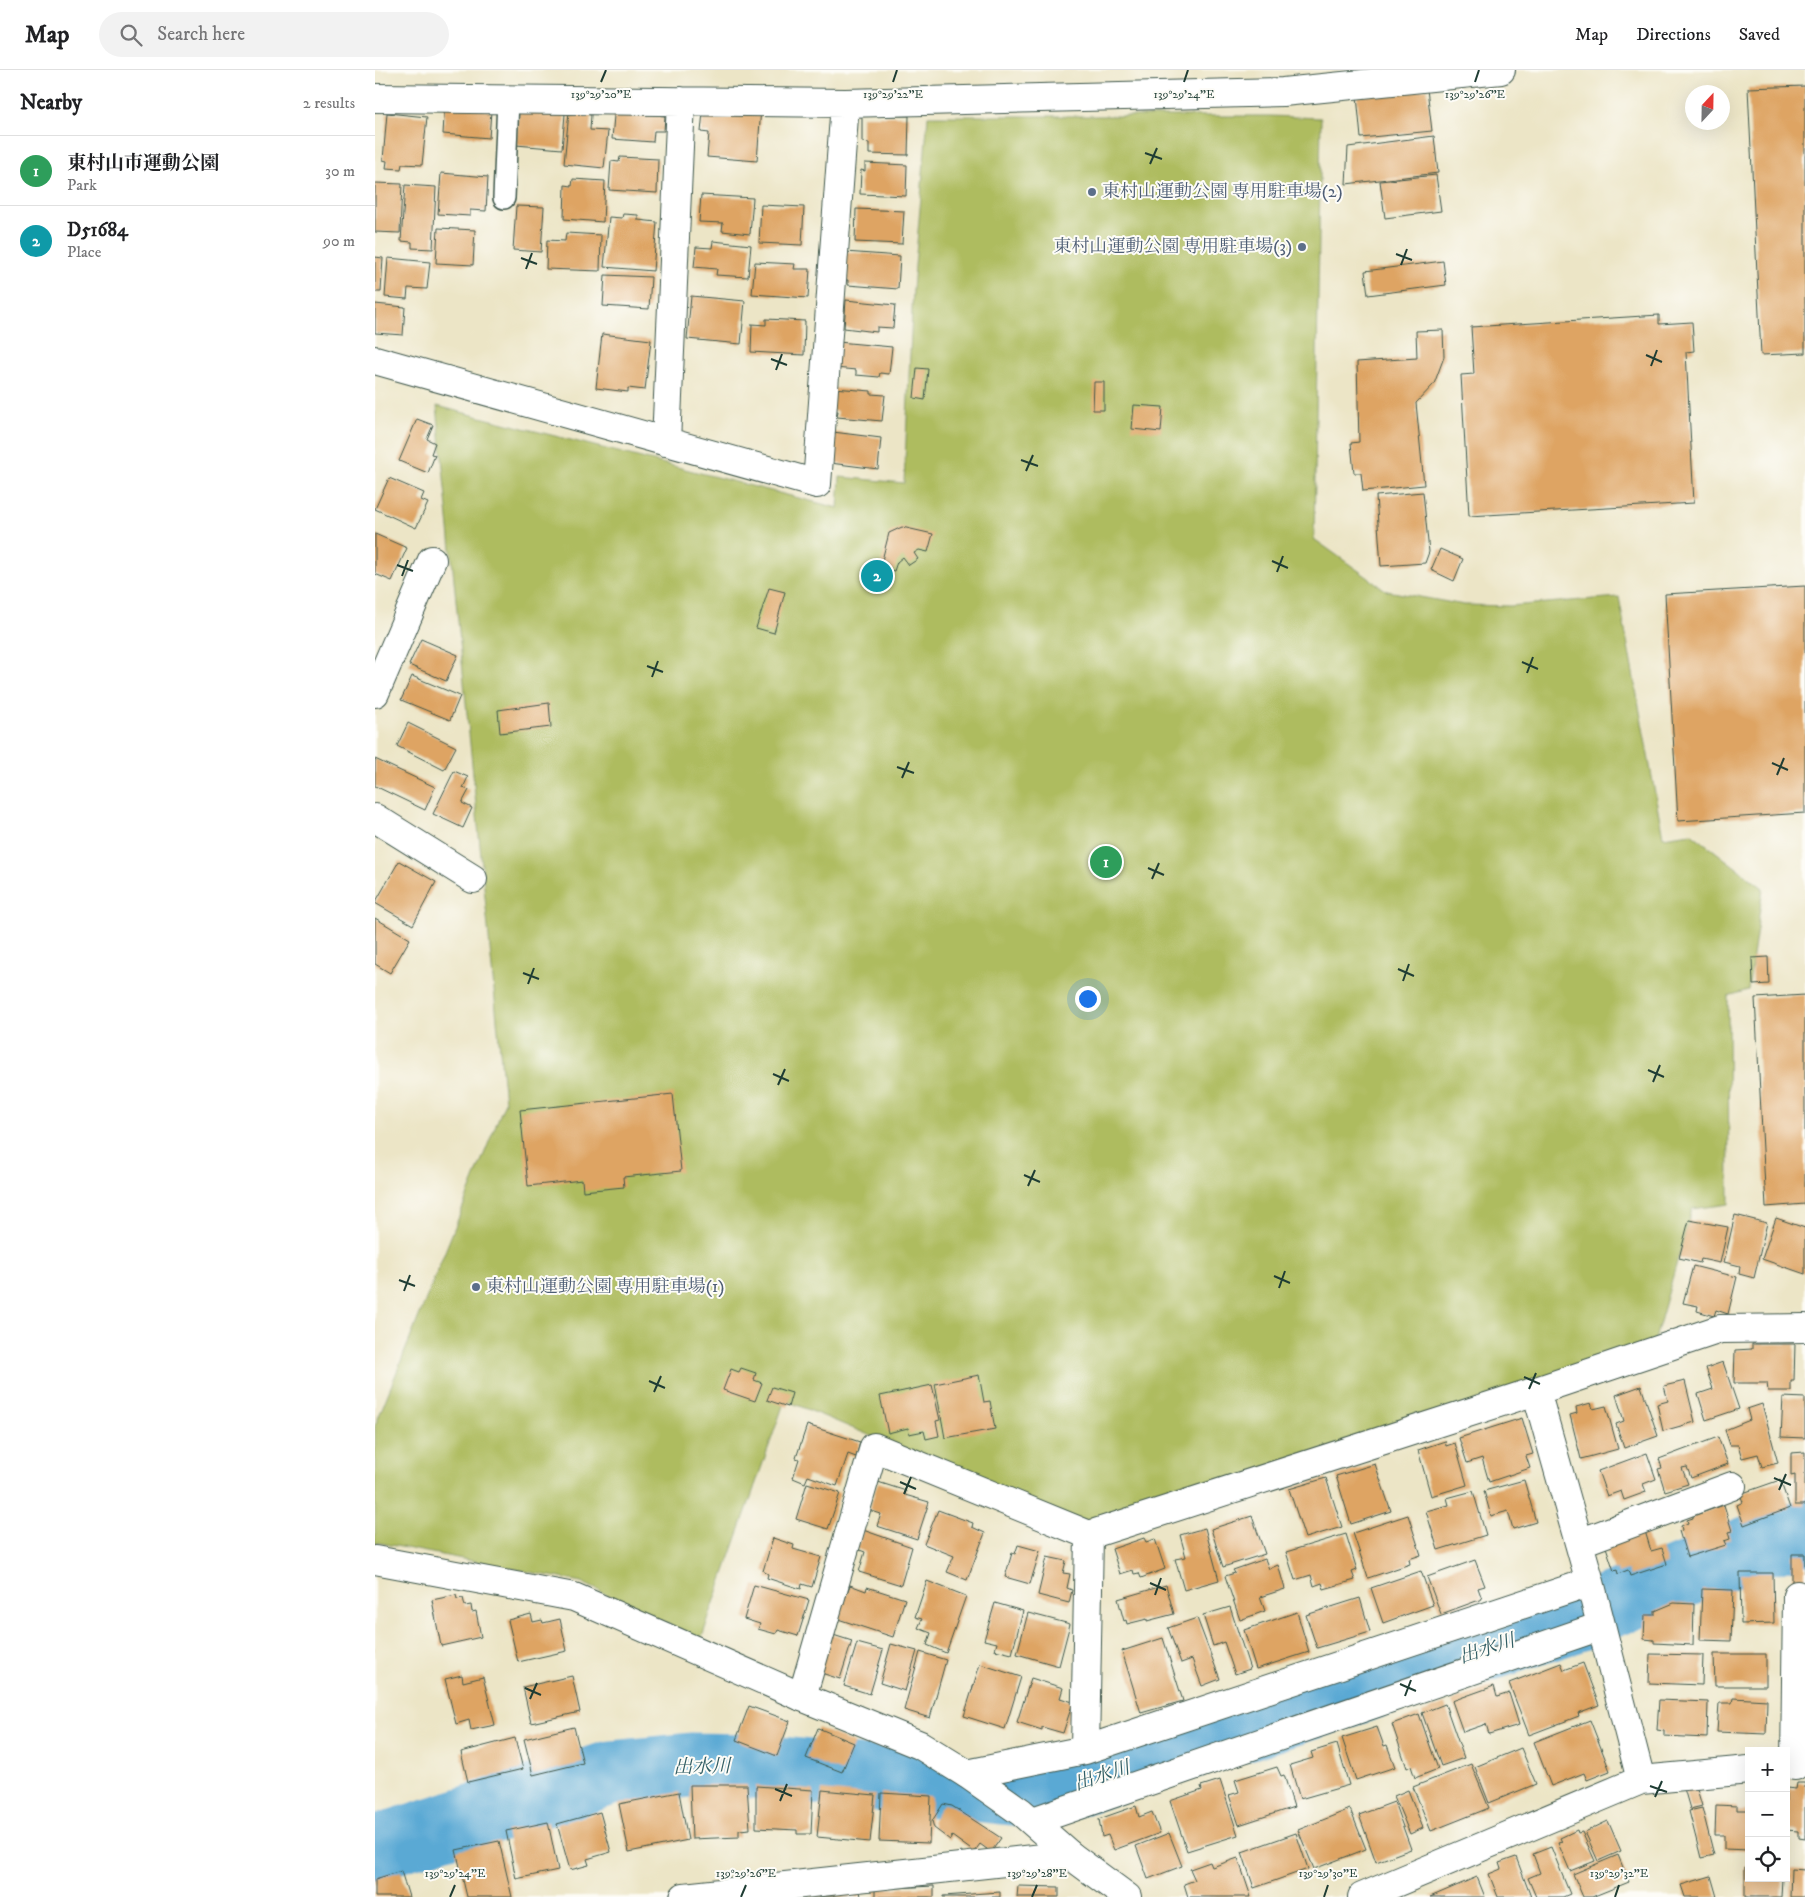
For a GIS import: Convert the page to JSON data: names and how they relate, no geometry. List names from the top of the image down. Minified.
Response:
{"water":["出水川"],"places":["東村山運動公園 専用駐車場(2)","東村山運動公園 専用駐車場(3)","東村山運動公園 専用駐車場(1)"],"north":"top","page":{"header":"Map","search":"Search here","nav":["Map","Directions","Saved"],"heading":["Nearby","2 results"],"list":[{"mark":"1","name":"東村山市運動公園","note":"Park","value":"30 m"},{"mark":"2","name":"D51684","note":"Place","value":"90 m"}],"pins":["2","1"],"map_buttons":["+","−"]},"coordinates":["139°29'20\"E","139°29'22\"E","139°29'24\"E","139°29'26\"E","139°29'28\"E","139°29'30\"E","139°29'32\"E"]}
